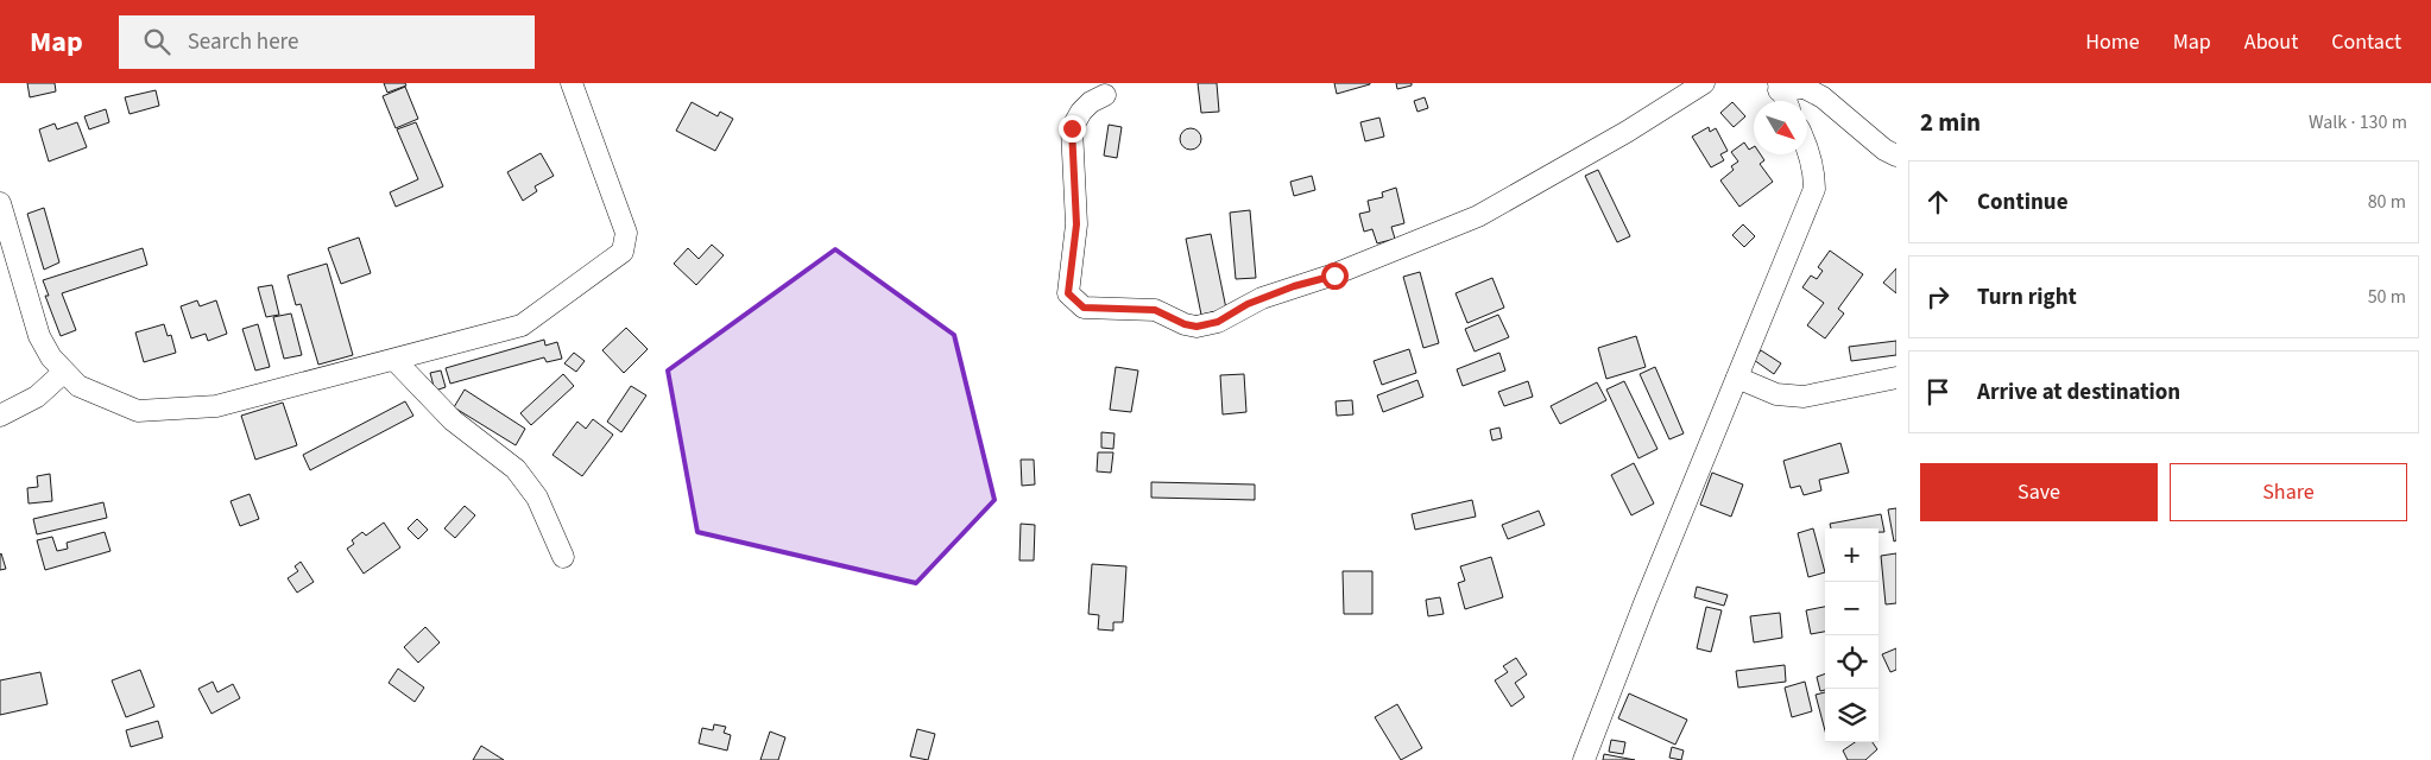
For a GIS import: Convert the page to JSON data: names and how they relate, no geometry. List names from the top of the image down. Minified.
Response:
{"north":"bottom right","page":{"header":"Map","search":"Search here","nav":["Home","Map","About","Contact"],"heading":["2 min","Walk · 130 m"],"list":[["Continue","80 m"],["Turn right","50 m"],"Arrive at destination"],"buttons":["Save","Share"],"map_buttons":["+","−"]}}
